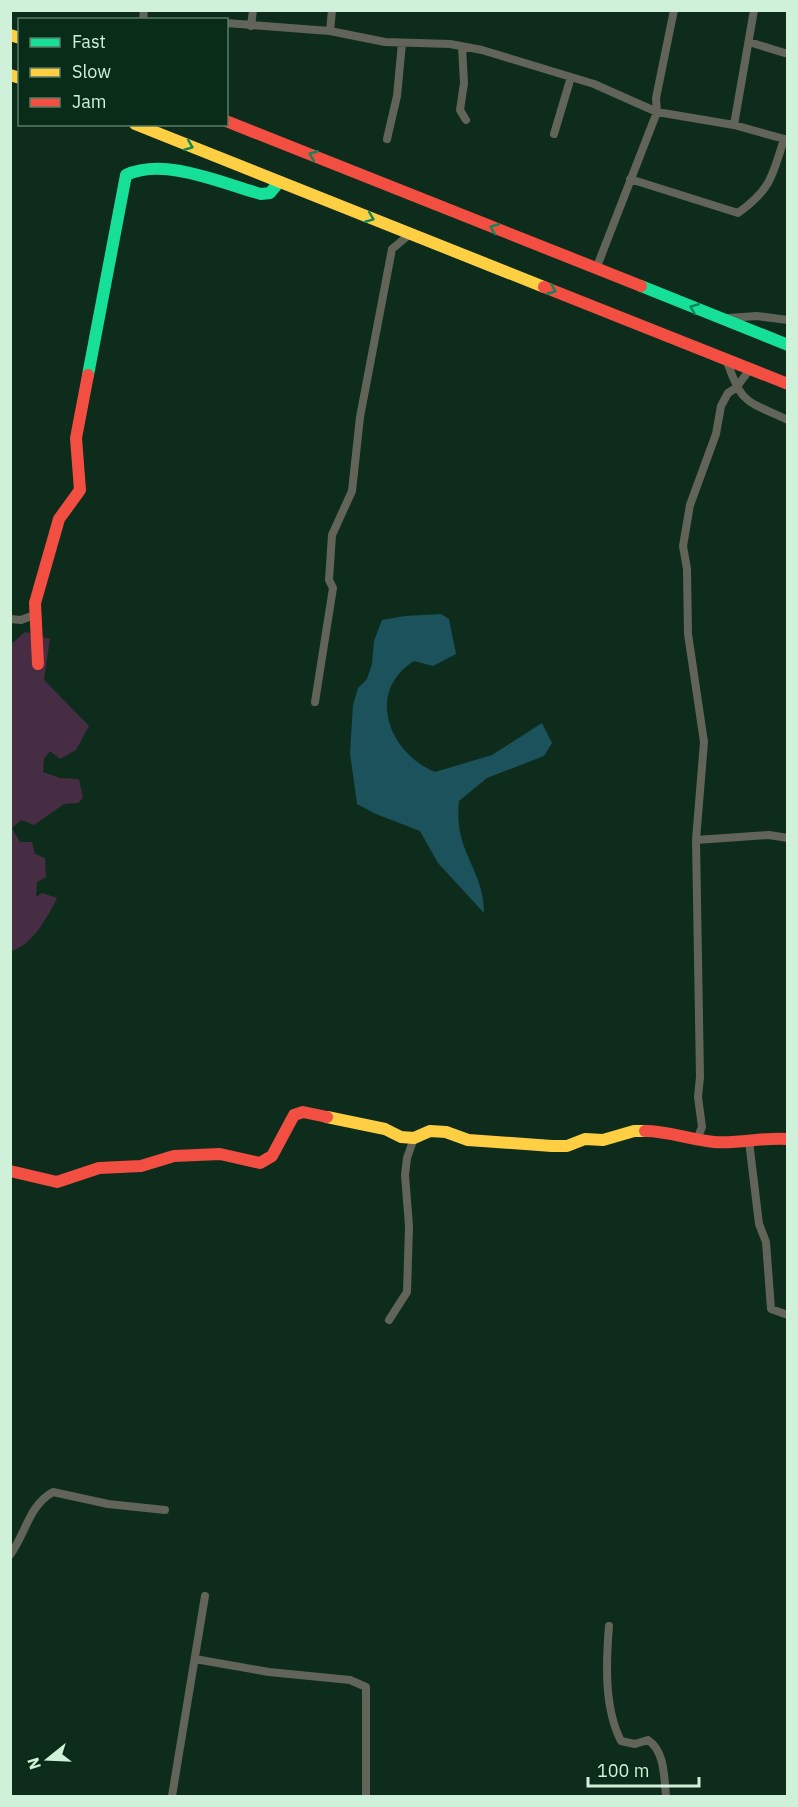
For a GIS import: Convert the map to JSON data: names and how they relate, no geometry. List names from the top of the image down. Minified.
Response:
{"legend":["Fast","Slow","Jam"],"scale_bar":"100 m","north":"left"}
